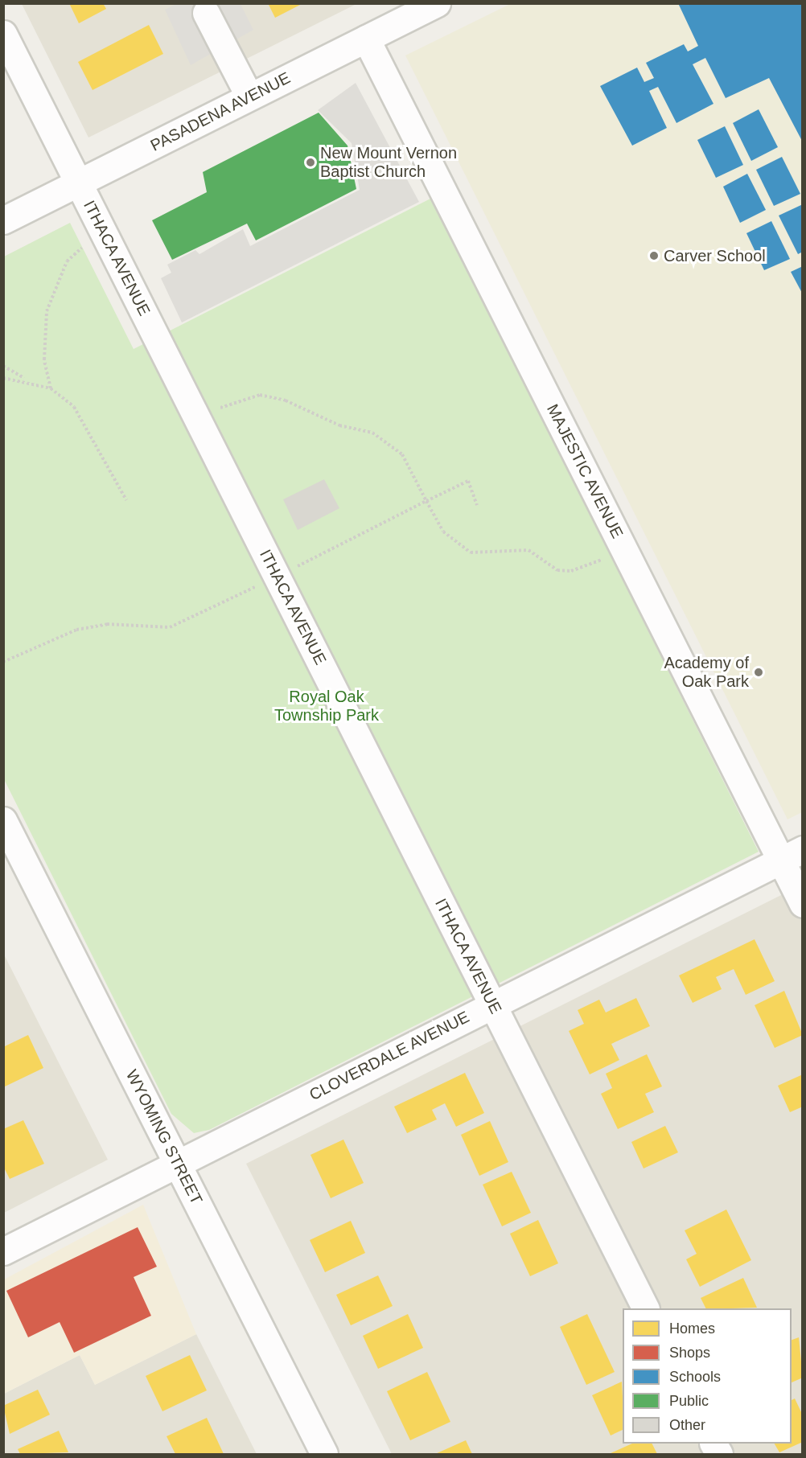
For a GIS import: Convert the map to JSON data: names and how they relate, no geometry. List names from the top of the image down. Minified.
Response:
{"streets":{"street":["PASADENA AVENUE","ITHACA AVENUE","MAJESTIC AVENUE","CLOVERDALE AVENUE","WYOMING STREET"]},"crossings":[["PASADENA AVENUE","ITHACA AVENUE"],["PASADENA AVENUE","MAJESTIC AVENUE"],["ITHACA AVENUE","CLOVERDALE AVENUE"],["MAJESTIC AVENUE","CLOVERDALE AVENUE"],["CLOVERDALE AVENUE","WYOMING STREET"]],"parks":["Royal Oak Township Park"],"places":["New Mount Vernon Baptist Church","Carver School","Academy of Oak Park"],"legend":["Homes","Shops","Schools","Public","Other"]}
